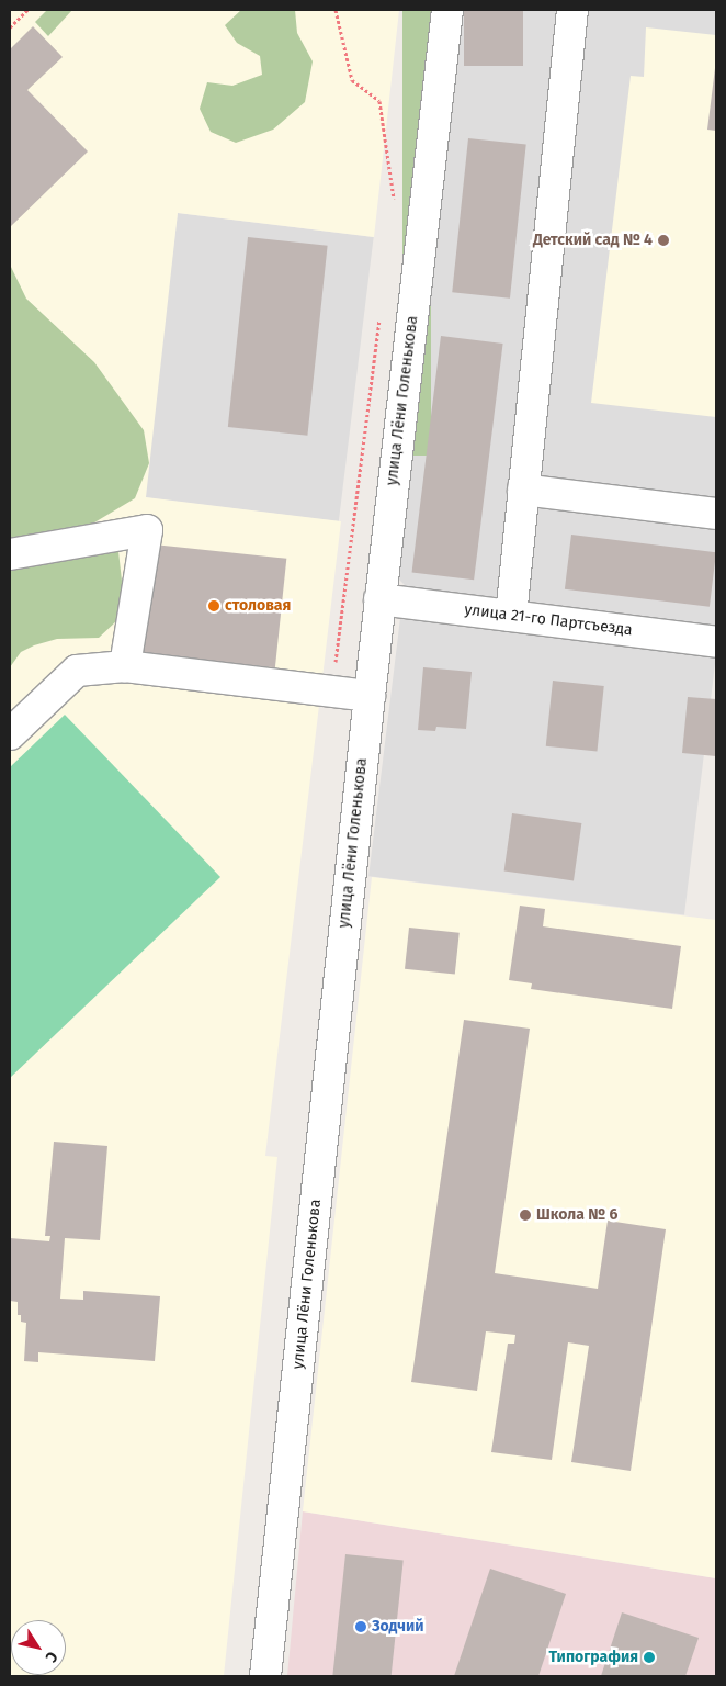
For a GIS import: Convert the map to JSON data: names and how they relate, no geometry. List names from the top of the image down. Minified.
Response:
{"streets":{"street":["улица Лёни Голенькова","улица 21-го Партсъезда"]},"crossings":[["улица Лёни Голенькова","улица 21-го Партсъезда"]],"places":["Детский сад № 4","столовая","Школа № 6","Зодчий","Типография"],"north":"bottom right"}
